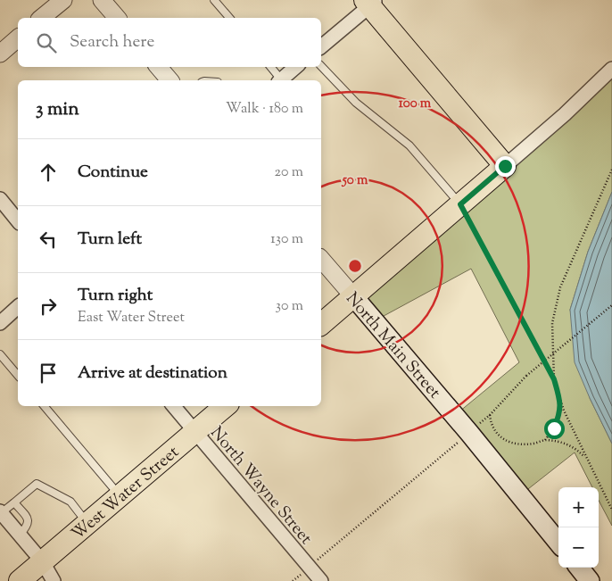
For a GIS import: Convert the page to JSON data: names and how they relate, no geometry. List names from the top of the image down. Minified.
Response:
{"streets":{"main road":["North Main Street","West Water Street"],"street":["North Wayne Street"]},"crossings":[["North Wayne Street","West Water Street"]],"page":{"search":"Search here","heading":["3 min","Walk · 180 m"],"list":[["Continue","20 m"],["Turn left","130 m"],["Turn right","East Water Street","30 m"],"Arrive at destination"],"map_buttons":["+","−"]},"rings":["100 m","50 m"]}
